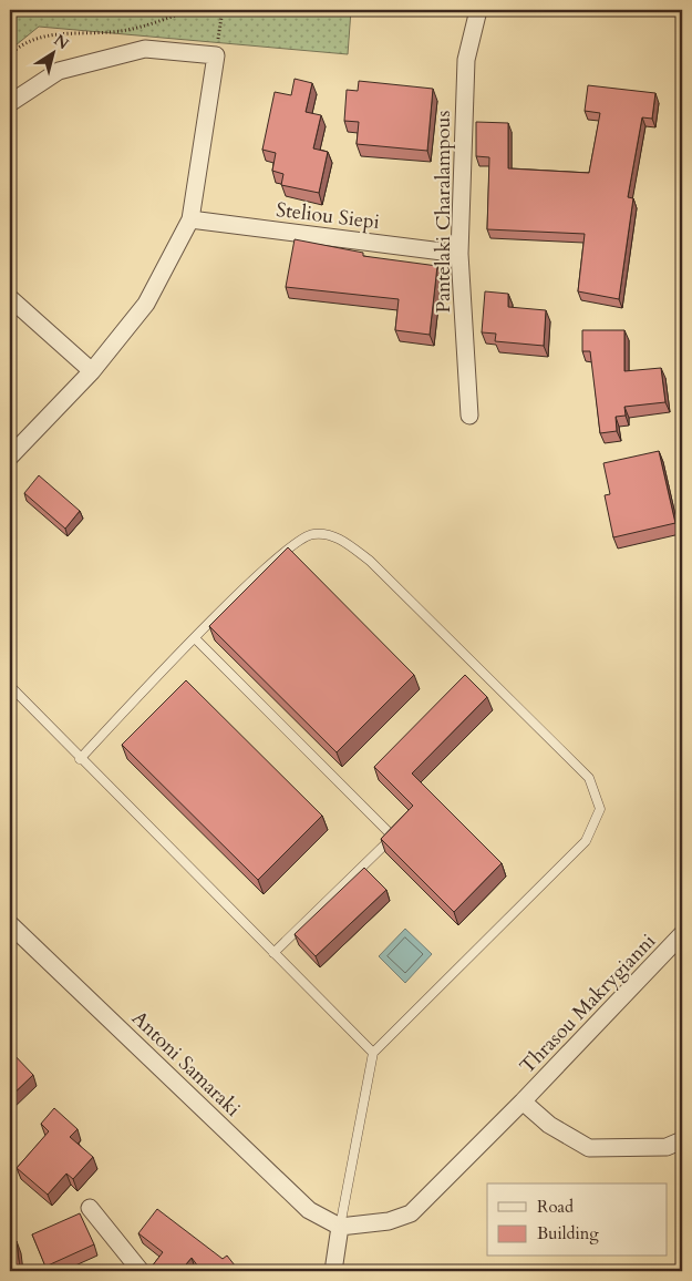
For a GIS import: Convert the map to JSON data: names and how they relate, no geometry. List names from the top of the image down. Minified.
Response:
{"streets":{"street":["Pantelaki Charalampous","Steliou Siepi","Thrasou Makrygianni","Antoni Samaraki"]},"crossings":[["Pantelaki Charalampous","Steliou Siepi"],["Thrasou Makrygianni","Antoni Samaraki"]],"legend":["Road","Building"],"north":"top right"}
